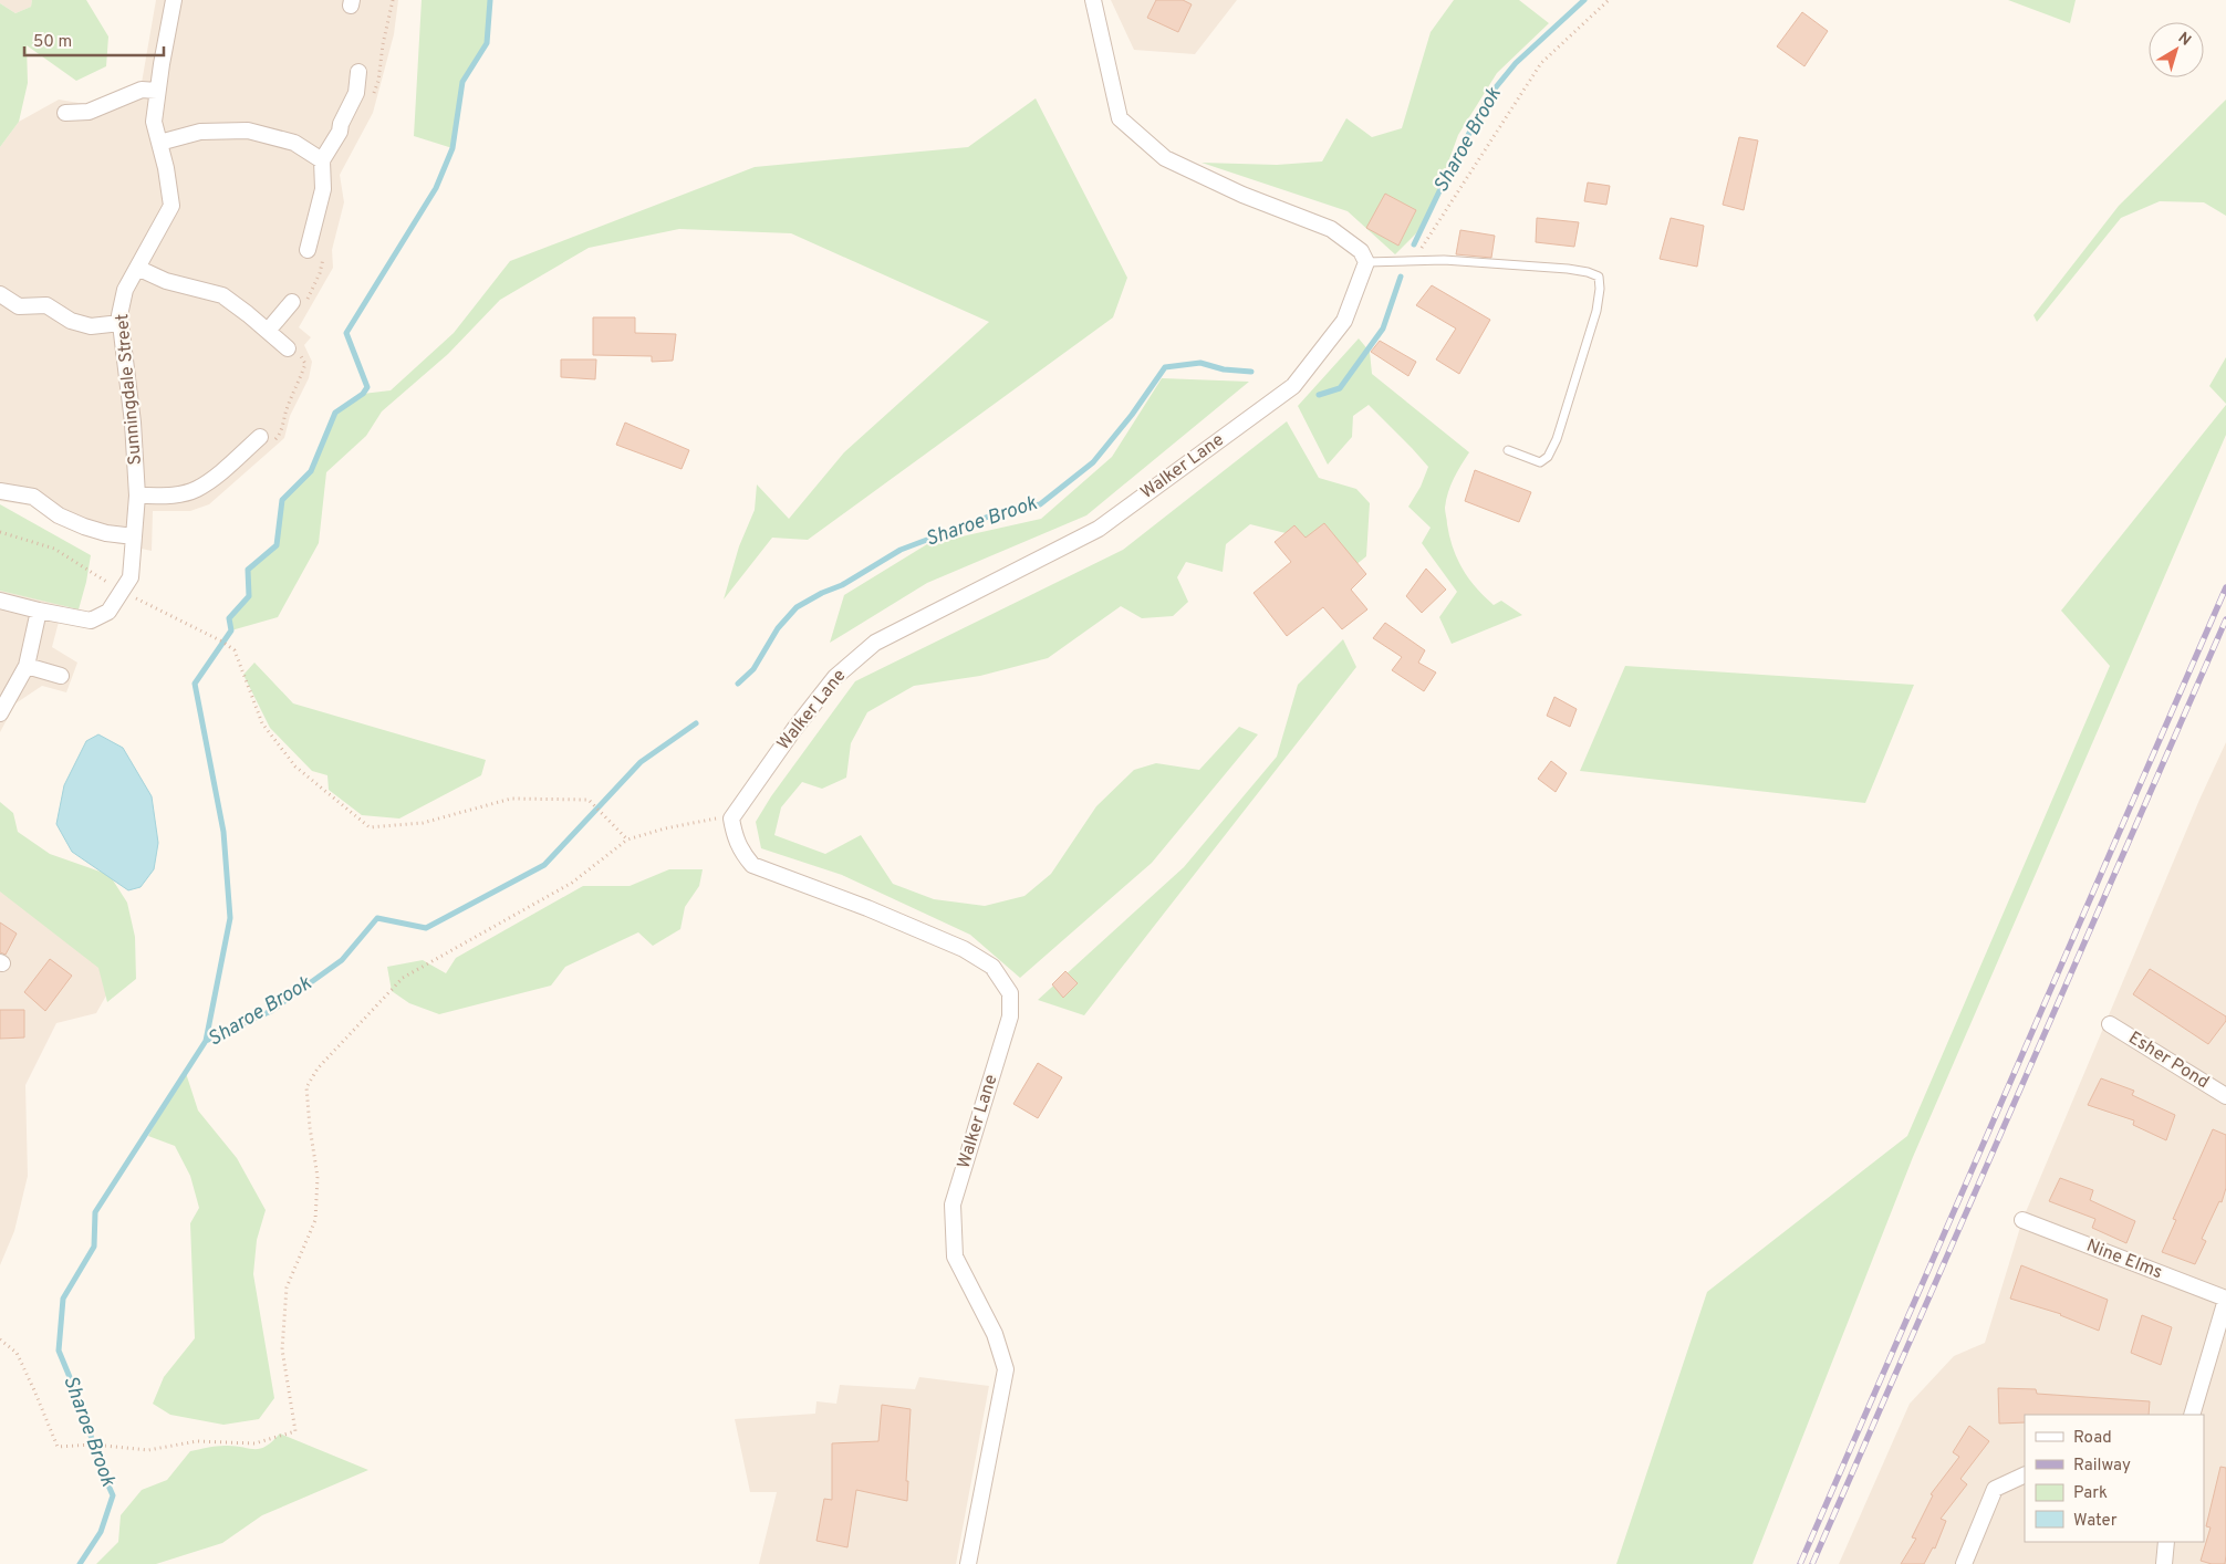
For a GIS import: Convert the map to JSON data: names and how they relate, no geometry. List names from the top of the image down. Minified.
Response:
{"streets":{"street":["Sunningdale Street","Walker Lane","Esher Pond","Nine Elms"]},"water":["Sharoe Brook"],"legend":["Road","Railway","Park","Water"],"scale_bar":"50 m","north":"top right"}
